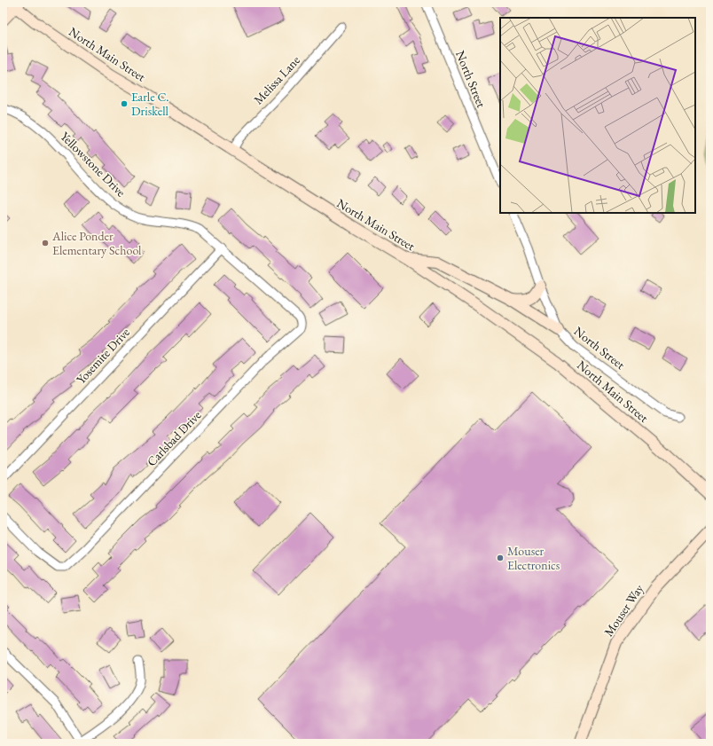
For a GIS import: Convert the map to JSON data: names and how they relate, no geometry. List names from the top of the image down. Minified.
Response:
{"streets":{"main road":["North Main Street","Mouser Way"],"street":["North Street","Melissa Lane","Yellowstone Drive","Yosemite Drive","Carlsbad Drive"]},"crossings":[["North Main Street","Melissa Lane"],["Yellowstone Drive","Yosemite Drive"],["Yellowstone Drive","Carlsbad Drive"]],"places":["Earle C. Driskell","Alice Ponder Elementary School","Mouser Electronics"]}
